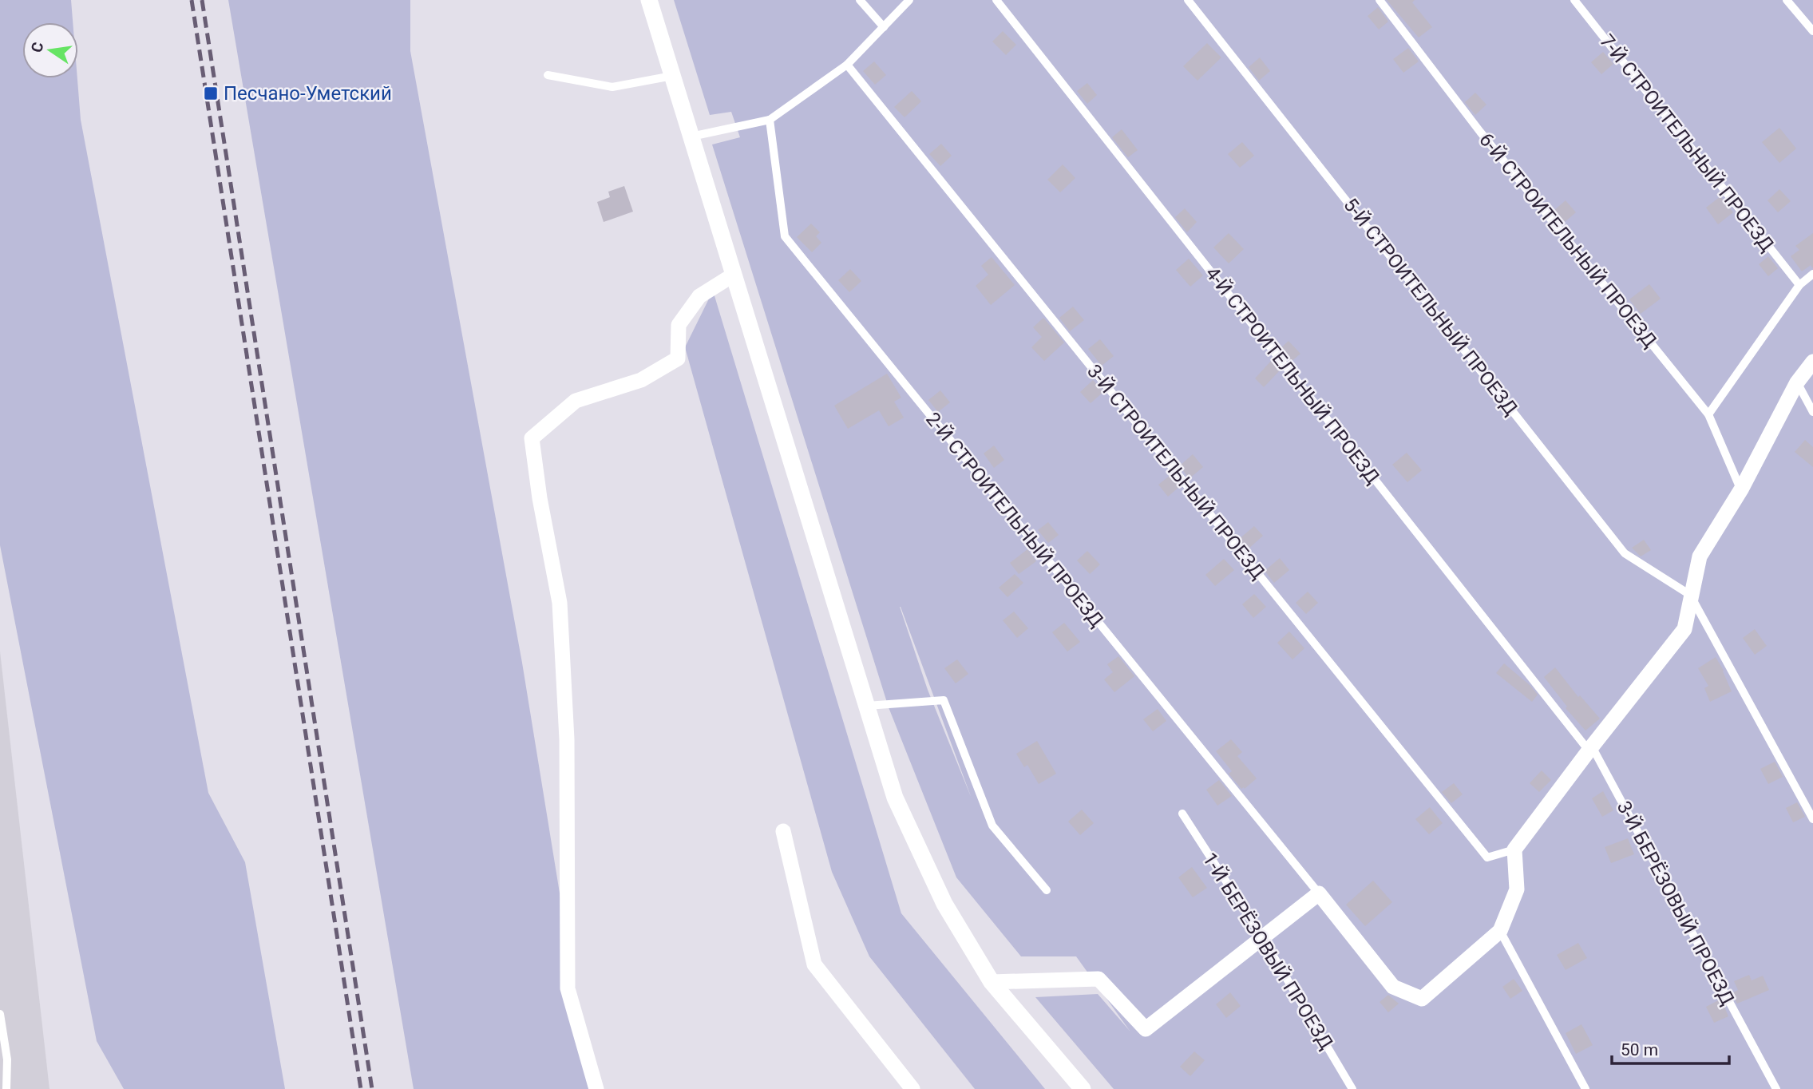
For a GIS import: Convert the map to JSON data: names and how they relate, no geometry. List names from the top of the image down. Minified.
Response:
{"streets":{"lane":["7-Й СТРОИТЕЛЬНЫЙ ПРОЕЗД","6-Й СТРОИТЕЛЬНЫЙ ПРОЕЗД","5-Й СТРОИТЕЛЬНЫЙ ПРОЕЗД","4-Й СТРОИТЕЛЬНЫЙ ПРОЕЗД","3-Й СТРОИТЕЛЬНЫЙ ПРОЕЗД","2-Й СТРОИТЕЛЬНЫЙ ПРОЕЗД","3-Й БЕРЁЗОВЫЙ ПРОЕЗД","1-Й БЕРЁЗОВЫЙ ПРОЕЗД"]},"crossings":[["4-Й СТРОИТЕЛЬНЫЙ ПРОЕЗД","3-Й БЕРЁЗОВЫЙ ПРОЕЗД"]],"places":{"transit":["Песчано-Уметский"]},"scale_bar":"50 m","north":"left"}
